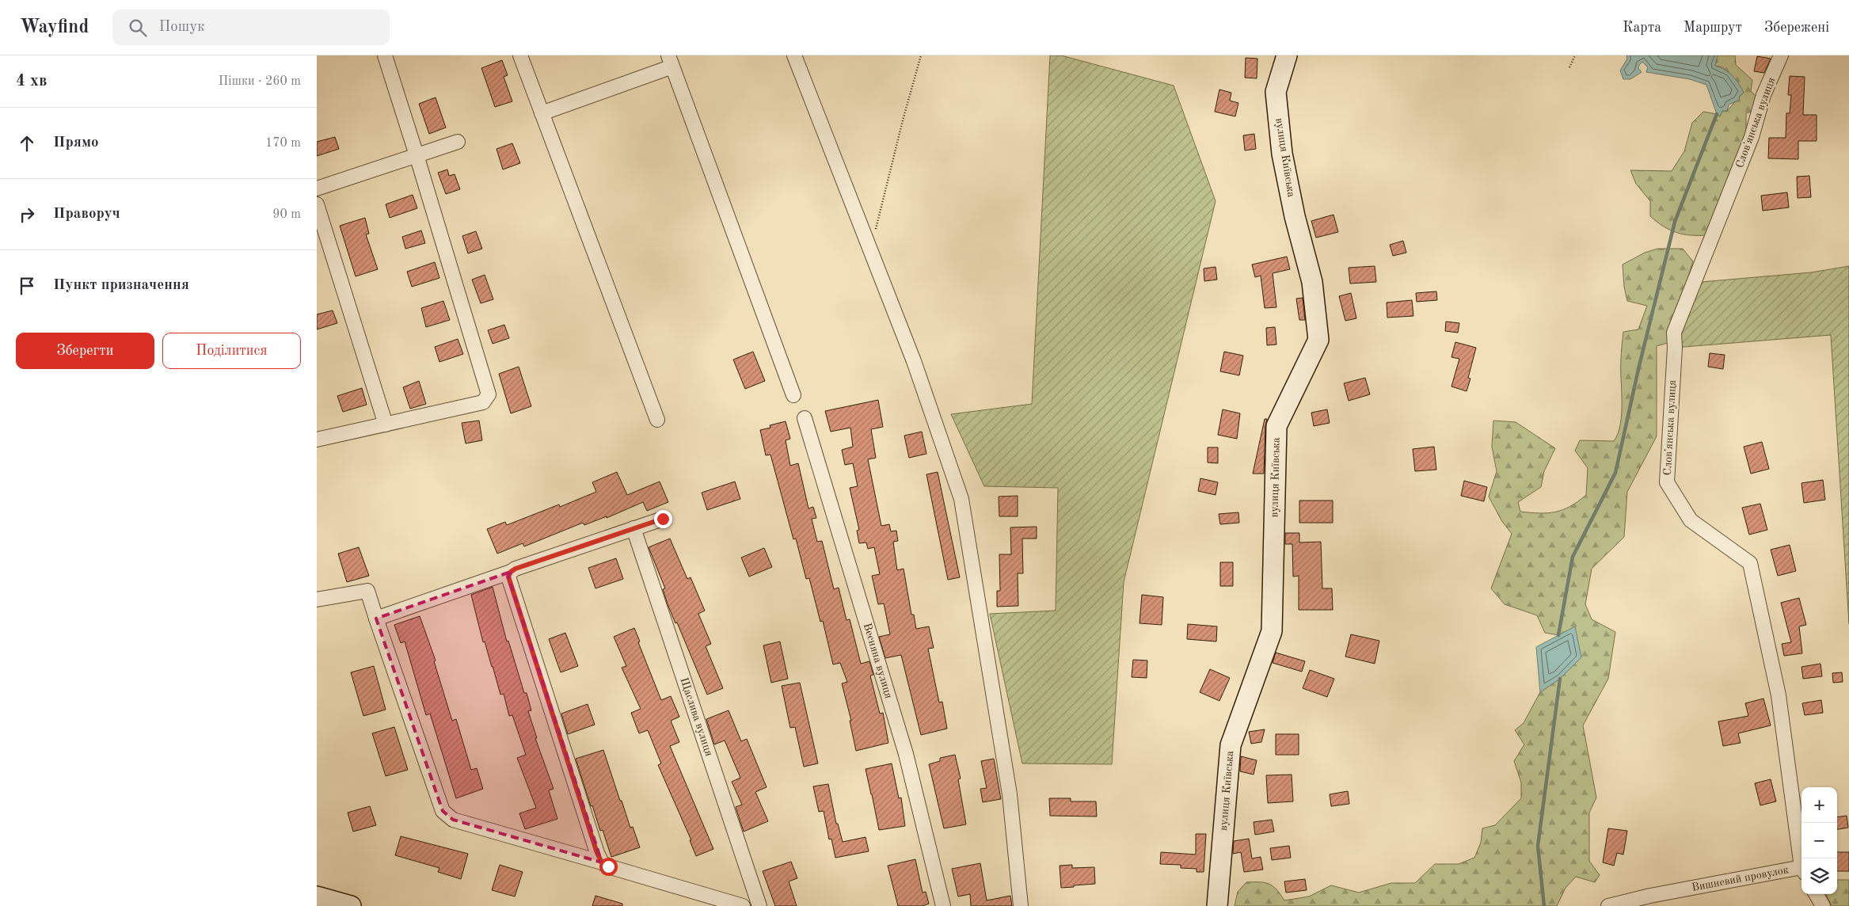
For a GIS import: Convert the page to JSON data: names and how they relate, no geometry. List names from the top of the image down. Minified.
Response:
{"streets":{"street":["Словʼянська вулиця","вулиця Київська","Весняна вулиця","Щаслива вулиця","Вишневий провулок"]},"page":{"header":"Wayfind","search":"Пошук","nav":["Карта","Маршрут","Збережені"],"heading":["4 хв","Пішки · 260 m"],"list":[["Прямо","170 m"],["Праворуч","90 m"],"Пункт призначення"],"buttons":["Зберегти","Поділитися"],"map_buttons":["+","−"]}}
